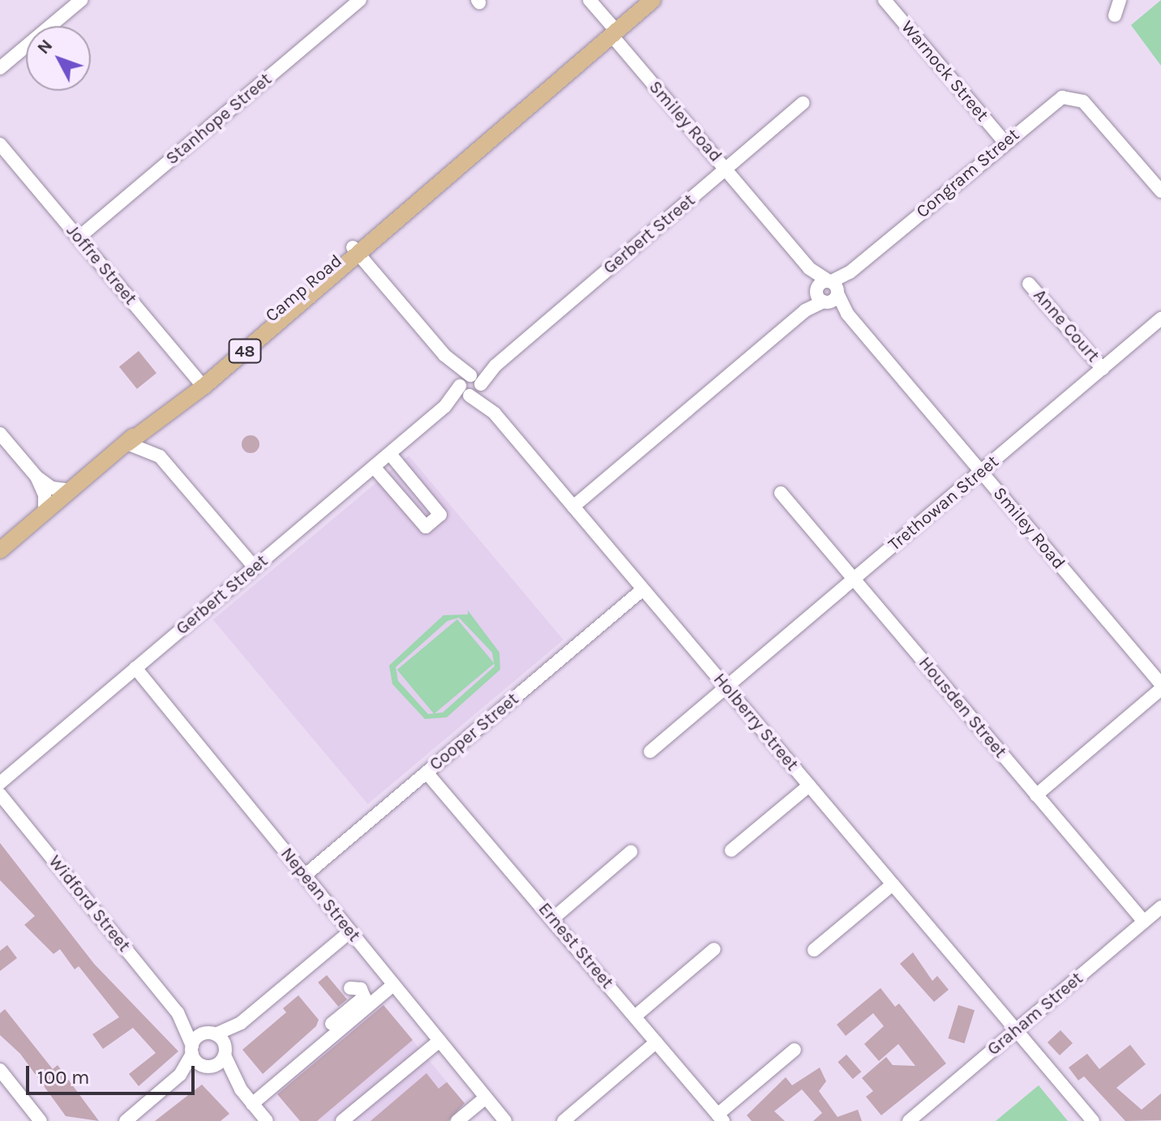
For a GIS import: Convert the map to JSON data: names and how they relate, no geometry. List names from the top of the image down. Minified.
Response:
{"streets":{"main road":["Camp Road","48"],"street":["Warnock Street","Stanhope Street","Smiley Road","Congram Street","Gerbert Street","Joffre Street","Anne Court","Trethowan Street","Housden Street","Holberry Street","Cooper Street","Nepean Street","Widford Street","Ernest Street","Graham Street"]},"crossings":[["Warnock Street","Congram Street"],["Stanhope Street","Joffre Street"],["Smiley Road","Congram Street"],["Smiley Road","Gerbert Street"],["Smiley Road","Camp Road"],["Smiley Road","Trethowan Street"],["Congram Street","Holberry Street"],["Gerbert Street","Holberry Street"],["Gerbert Street","Nepean Street"],["Joffre Street","Camp Road"],["Camp Road","Holberry Street"],["Anne Court","Trethowan Street"],["Trethowan Street","Housden Street"],["Trethowan Street","Holberry Street"],["Housden Street","Graham Street"],["Holberry Street","Cooper Street"],["Holberry Street","Graham Street"],["Cooper Street","Nepean Street"],["Cooper Street","Ernest Street"]],"scale_bar":"100 m","north":"top left"}
